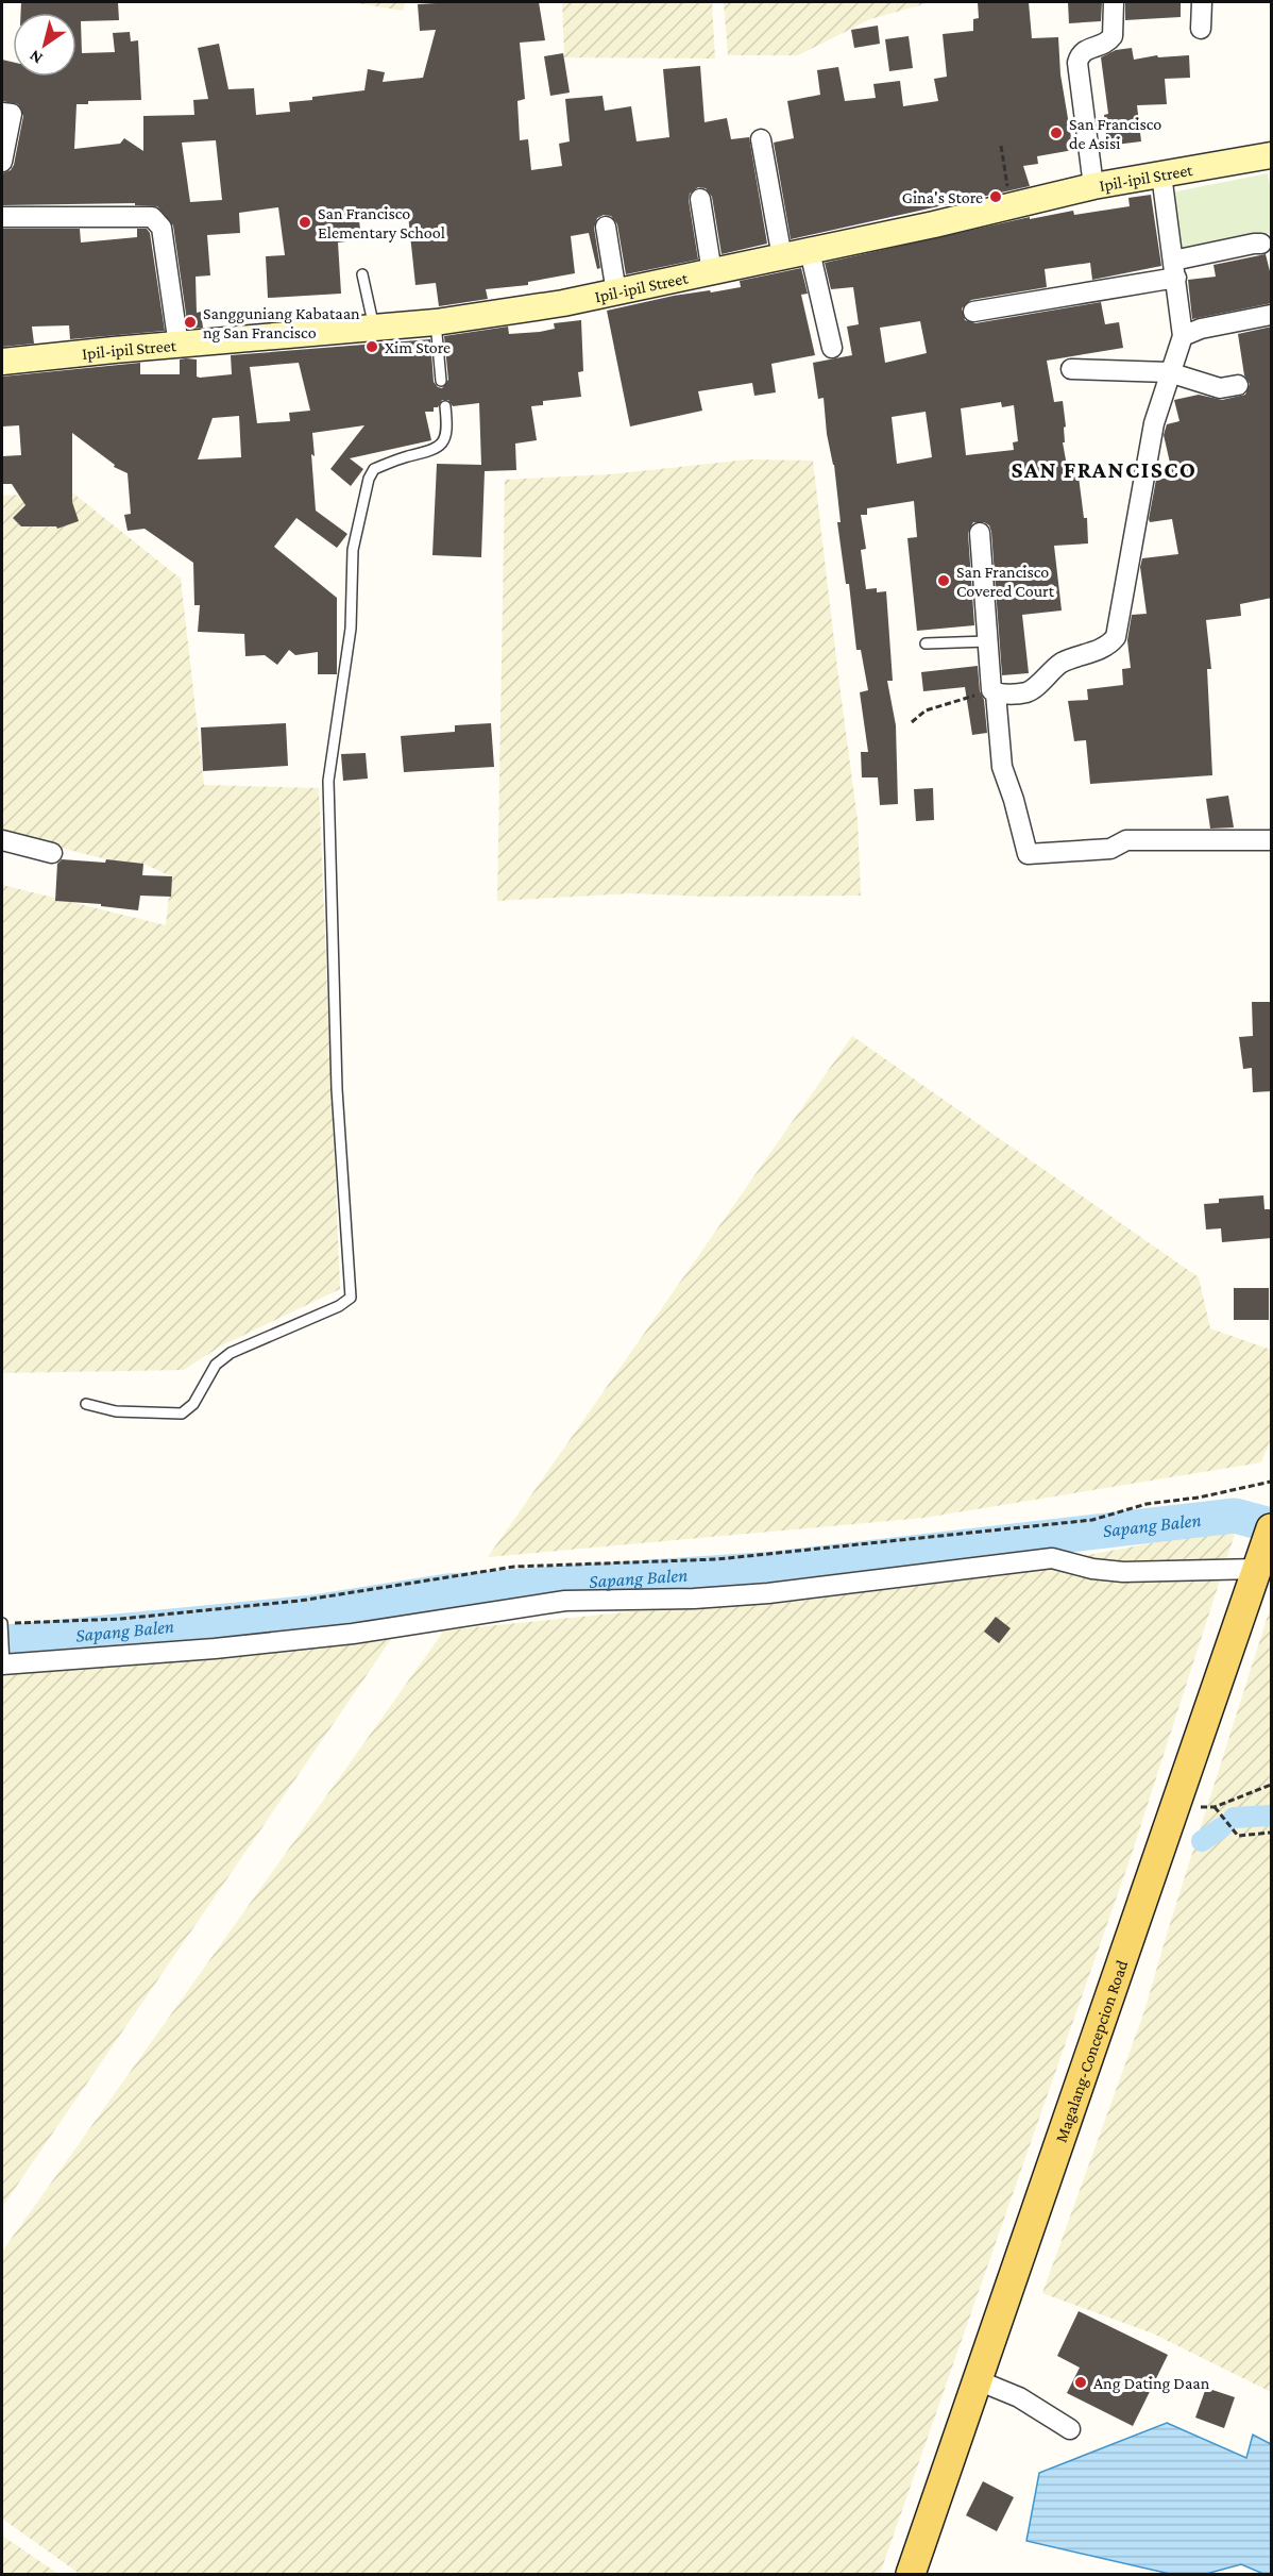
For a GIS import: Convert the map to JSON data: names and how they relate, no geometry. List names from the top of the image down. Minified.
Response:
{"streets":{"main road":["Magalang-Concepcion Road"],"street":["Ipil-ipil Street"]},"districts":["SAN FRANCISCO"],"water":["Sapang Balen"],"places":["San Francisco de Asisi","Gina's Store","San Francisco Elementary School","Sangguniang Kabataan ng San Francisco","Xim Store","San Francisco Covered Court","Ang Dating Daan"],"north":"bottom left"}
